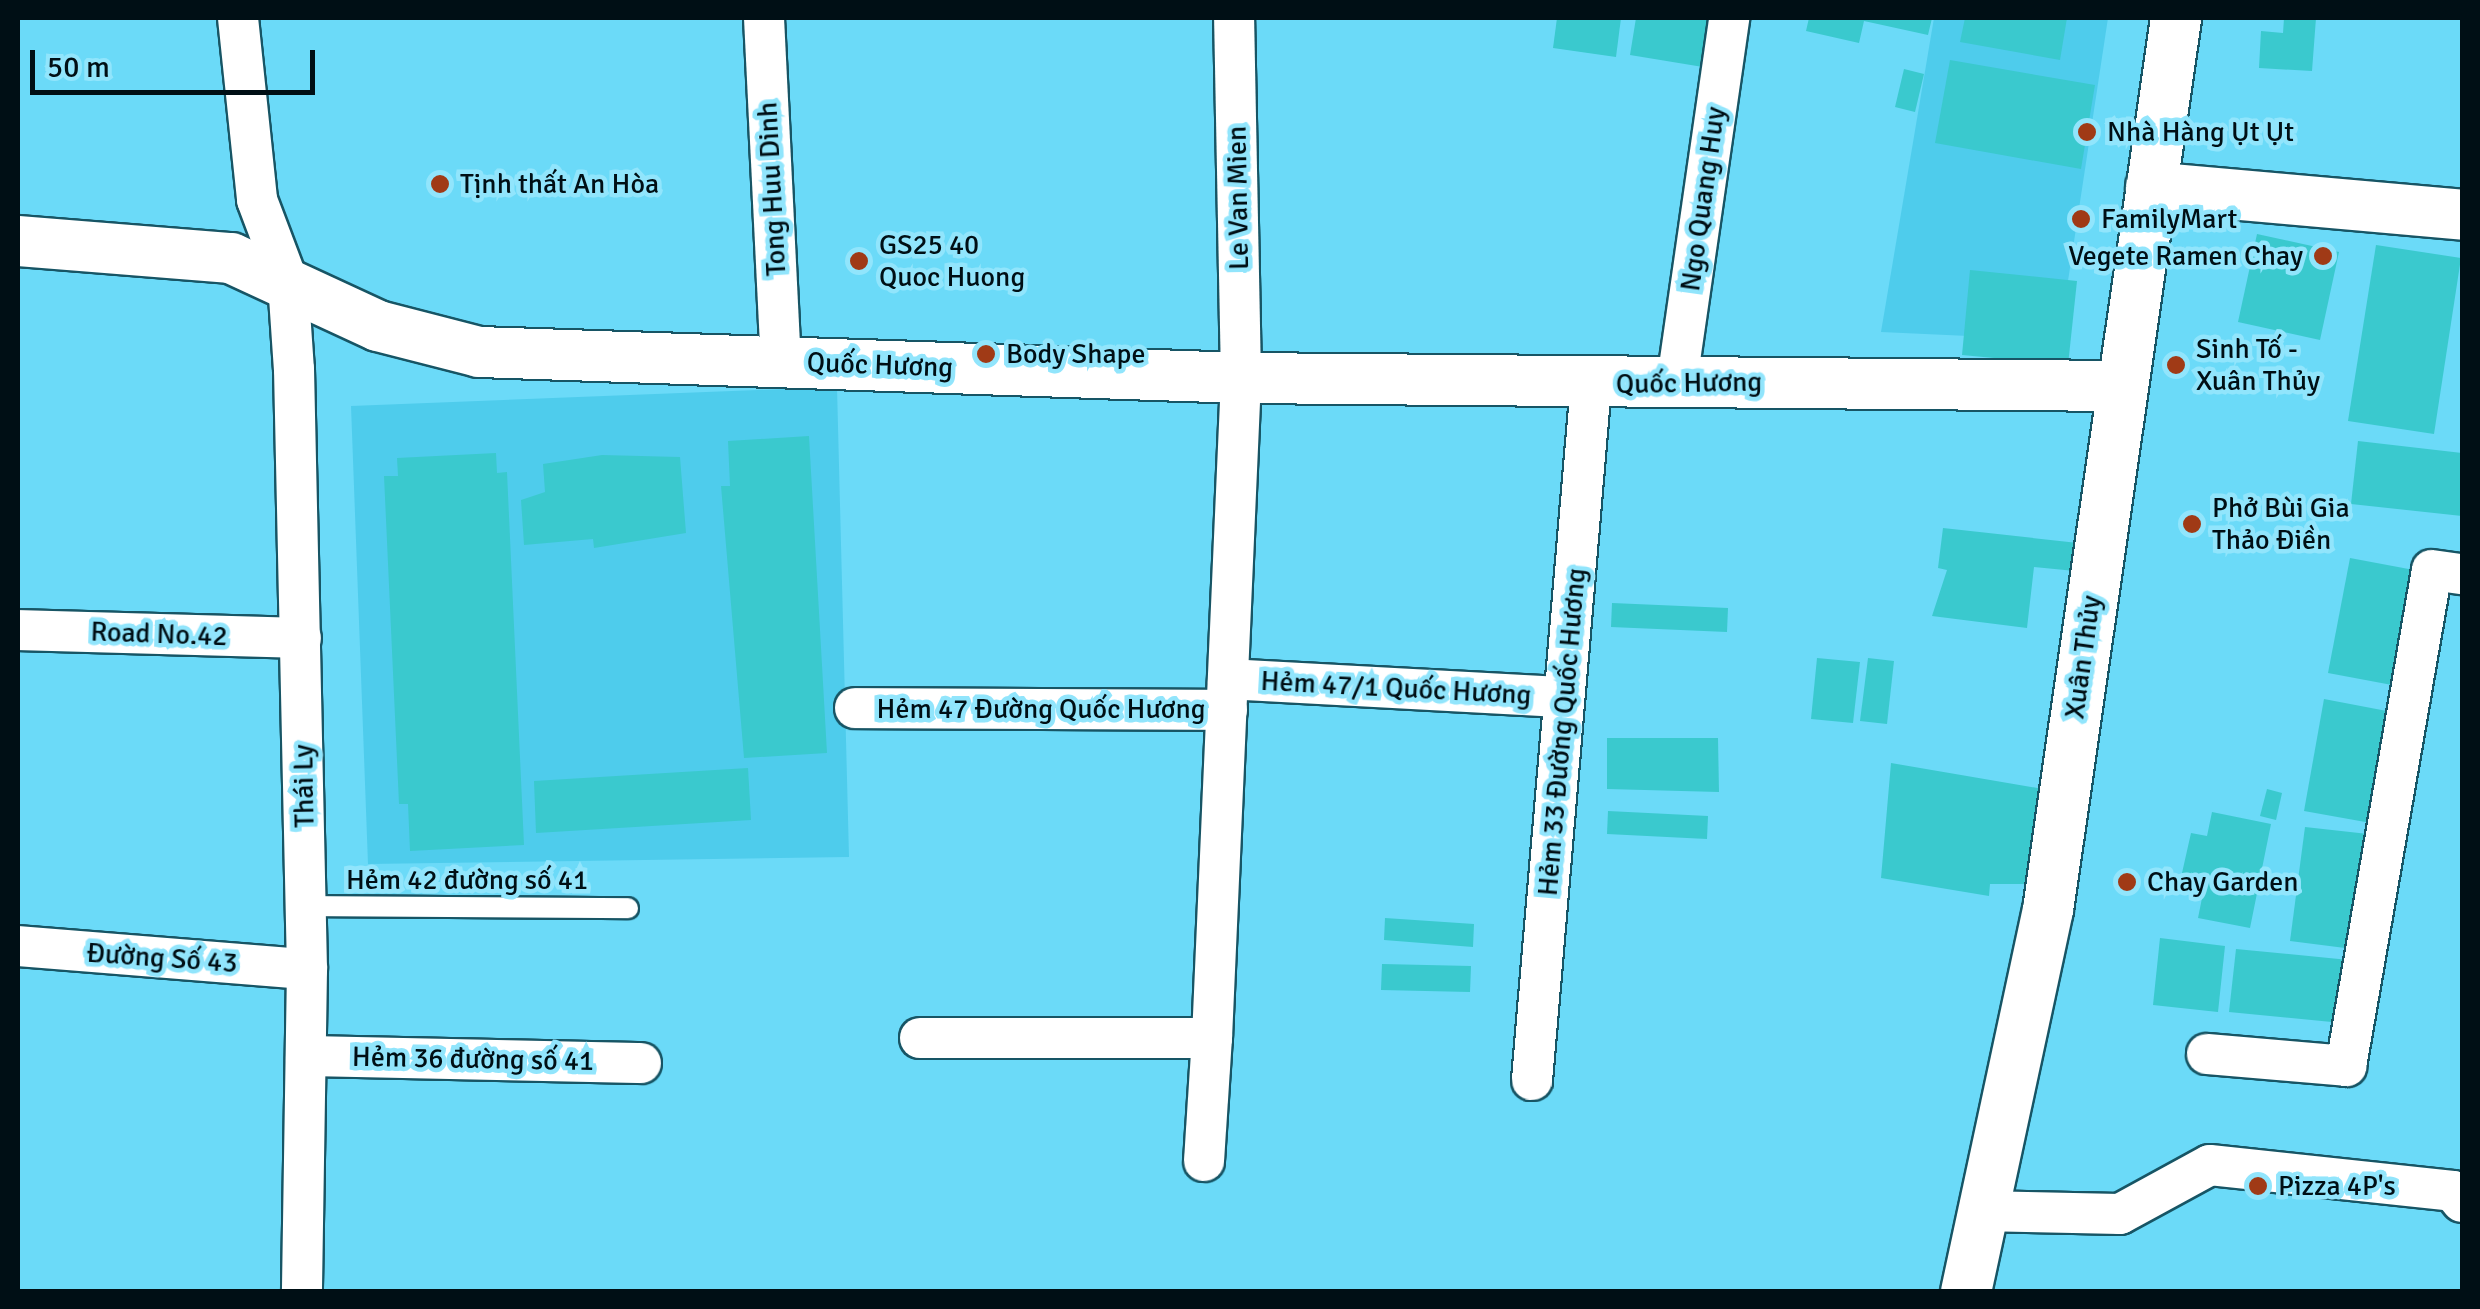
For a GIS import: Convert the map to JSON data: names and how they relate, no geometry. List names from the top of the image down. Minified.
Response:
{"streets":{"street":["Tong Huu Dinh","Le Van Mien","Ngo Quang Huy","Quốc Hương","Road No.42","Xuân Thủy","Hẻm 47/1 Quốc Hương","Hẻm 47 Đường Quốc Hương","Hẻm 33 Đường Quốc Hương","Thái Ly","Đường Số 43","Hẻm 36 đường số 41"],"lane":["Hẻm 42 đường số 41"]},"crossings":[["Tong Huu Dinh","Quốc Hương"],["Le Van Mien","Quốc Hương"],["Le Van Mien","Hẻm 47 Đường Quốc Hương"],["Ngo Quang Huy","Quốc Hương"],["Quốc Hương","Xuân Thủy"],["Quốc Hương","Hẻm 47 Đường Quốc Hương"],["Quốc Hương","Hẻm 33 Đường Quốc Hương"],["Quốc Hương","Thái Ly"],["Road No.42","Thái Ly"],["Hẻm 47/1 Quốc Hương","Hẻm 47 Đường Quốc Hương"],["Hẻm 47/1 Quốc Hương","Hẻm 33 Đường Quốc Hương"],["Thái Ly","Hẻm 42 đường số 41"],["Thái Ly","Đường Số 43"],["Thái Ly","Hẻm 36 đường số 41"]],"places":["Nhà Hàng Ụt Ụt","Tịnh thất An Hòa","FamilyMart","Vegete Ramen Chay","GS25 40 Quoc Huong","Body Shape","Sinh Tố - Xuân Thủy","Phở Bùi Gia Thảo Điền","Chay Garden","Pizza 4P's"],"scale_bar":"50 m"}
